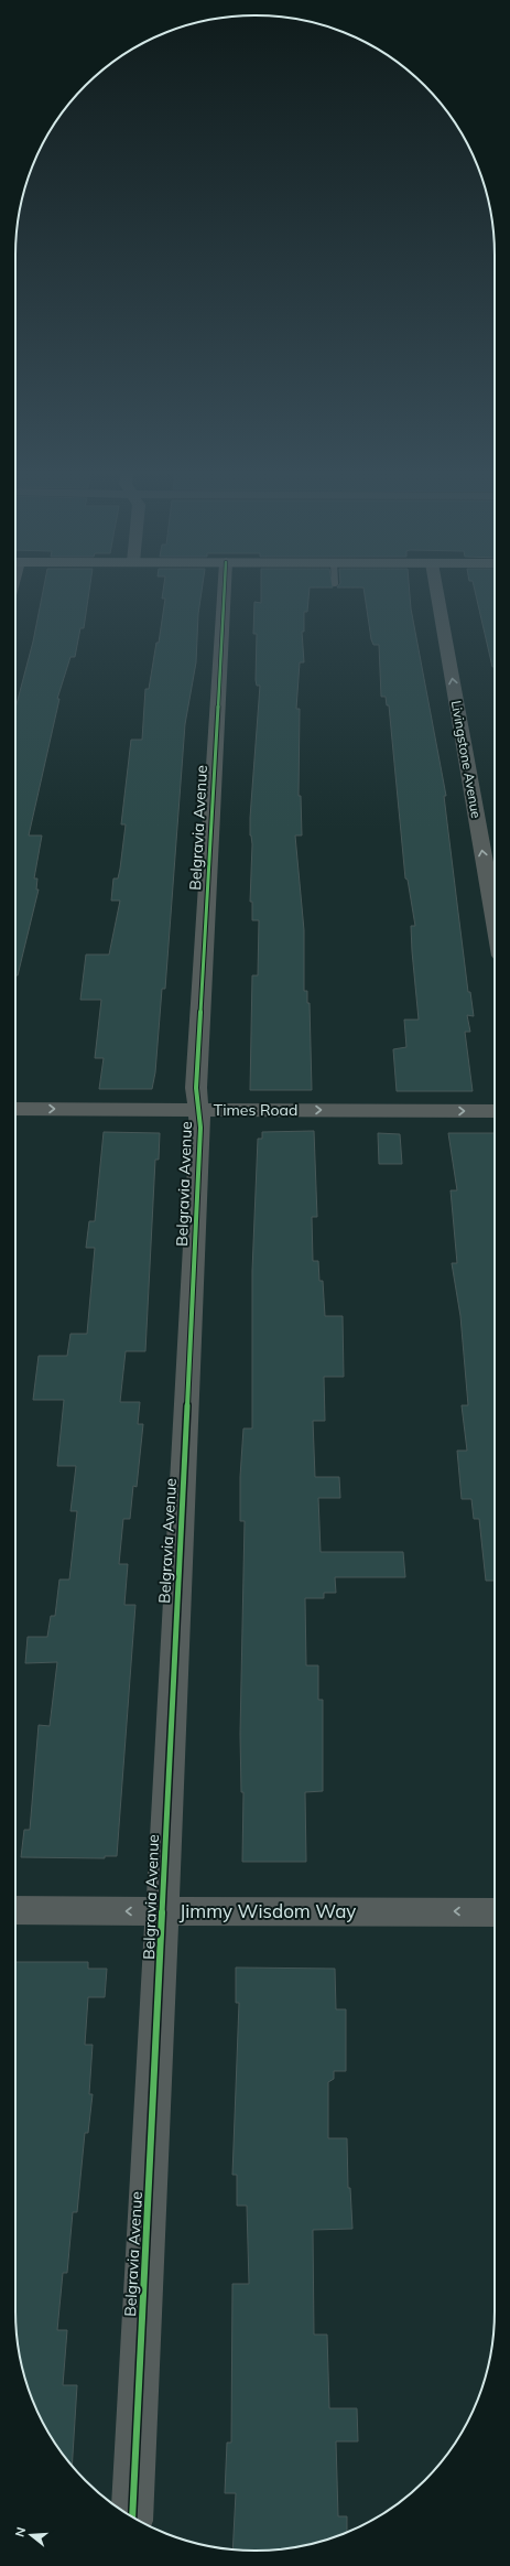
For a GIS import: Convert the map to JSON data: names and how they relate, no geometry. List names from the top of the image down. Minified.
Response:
{"streets":{"street":["Livingstone Avenue","Belgravia Avenue","Times Road","Jimmy Wisdom Way"]},"crossings":[["Belgravia Avenue","Times Road"],["Belgravia Avenue","Jimmy Wisdom Way"]],"one_way":["Livingstone Avenue","Times Road","Jimmy Wisdom Way"],"north":"left"}
